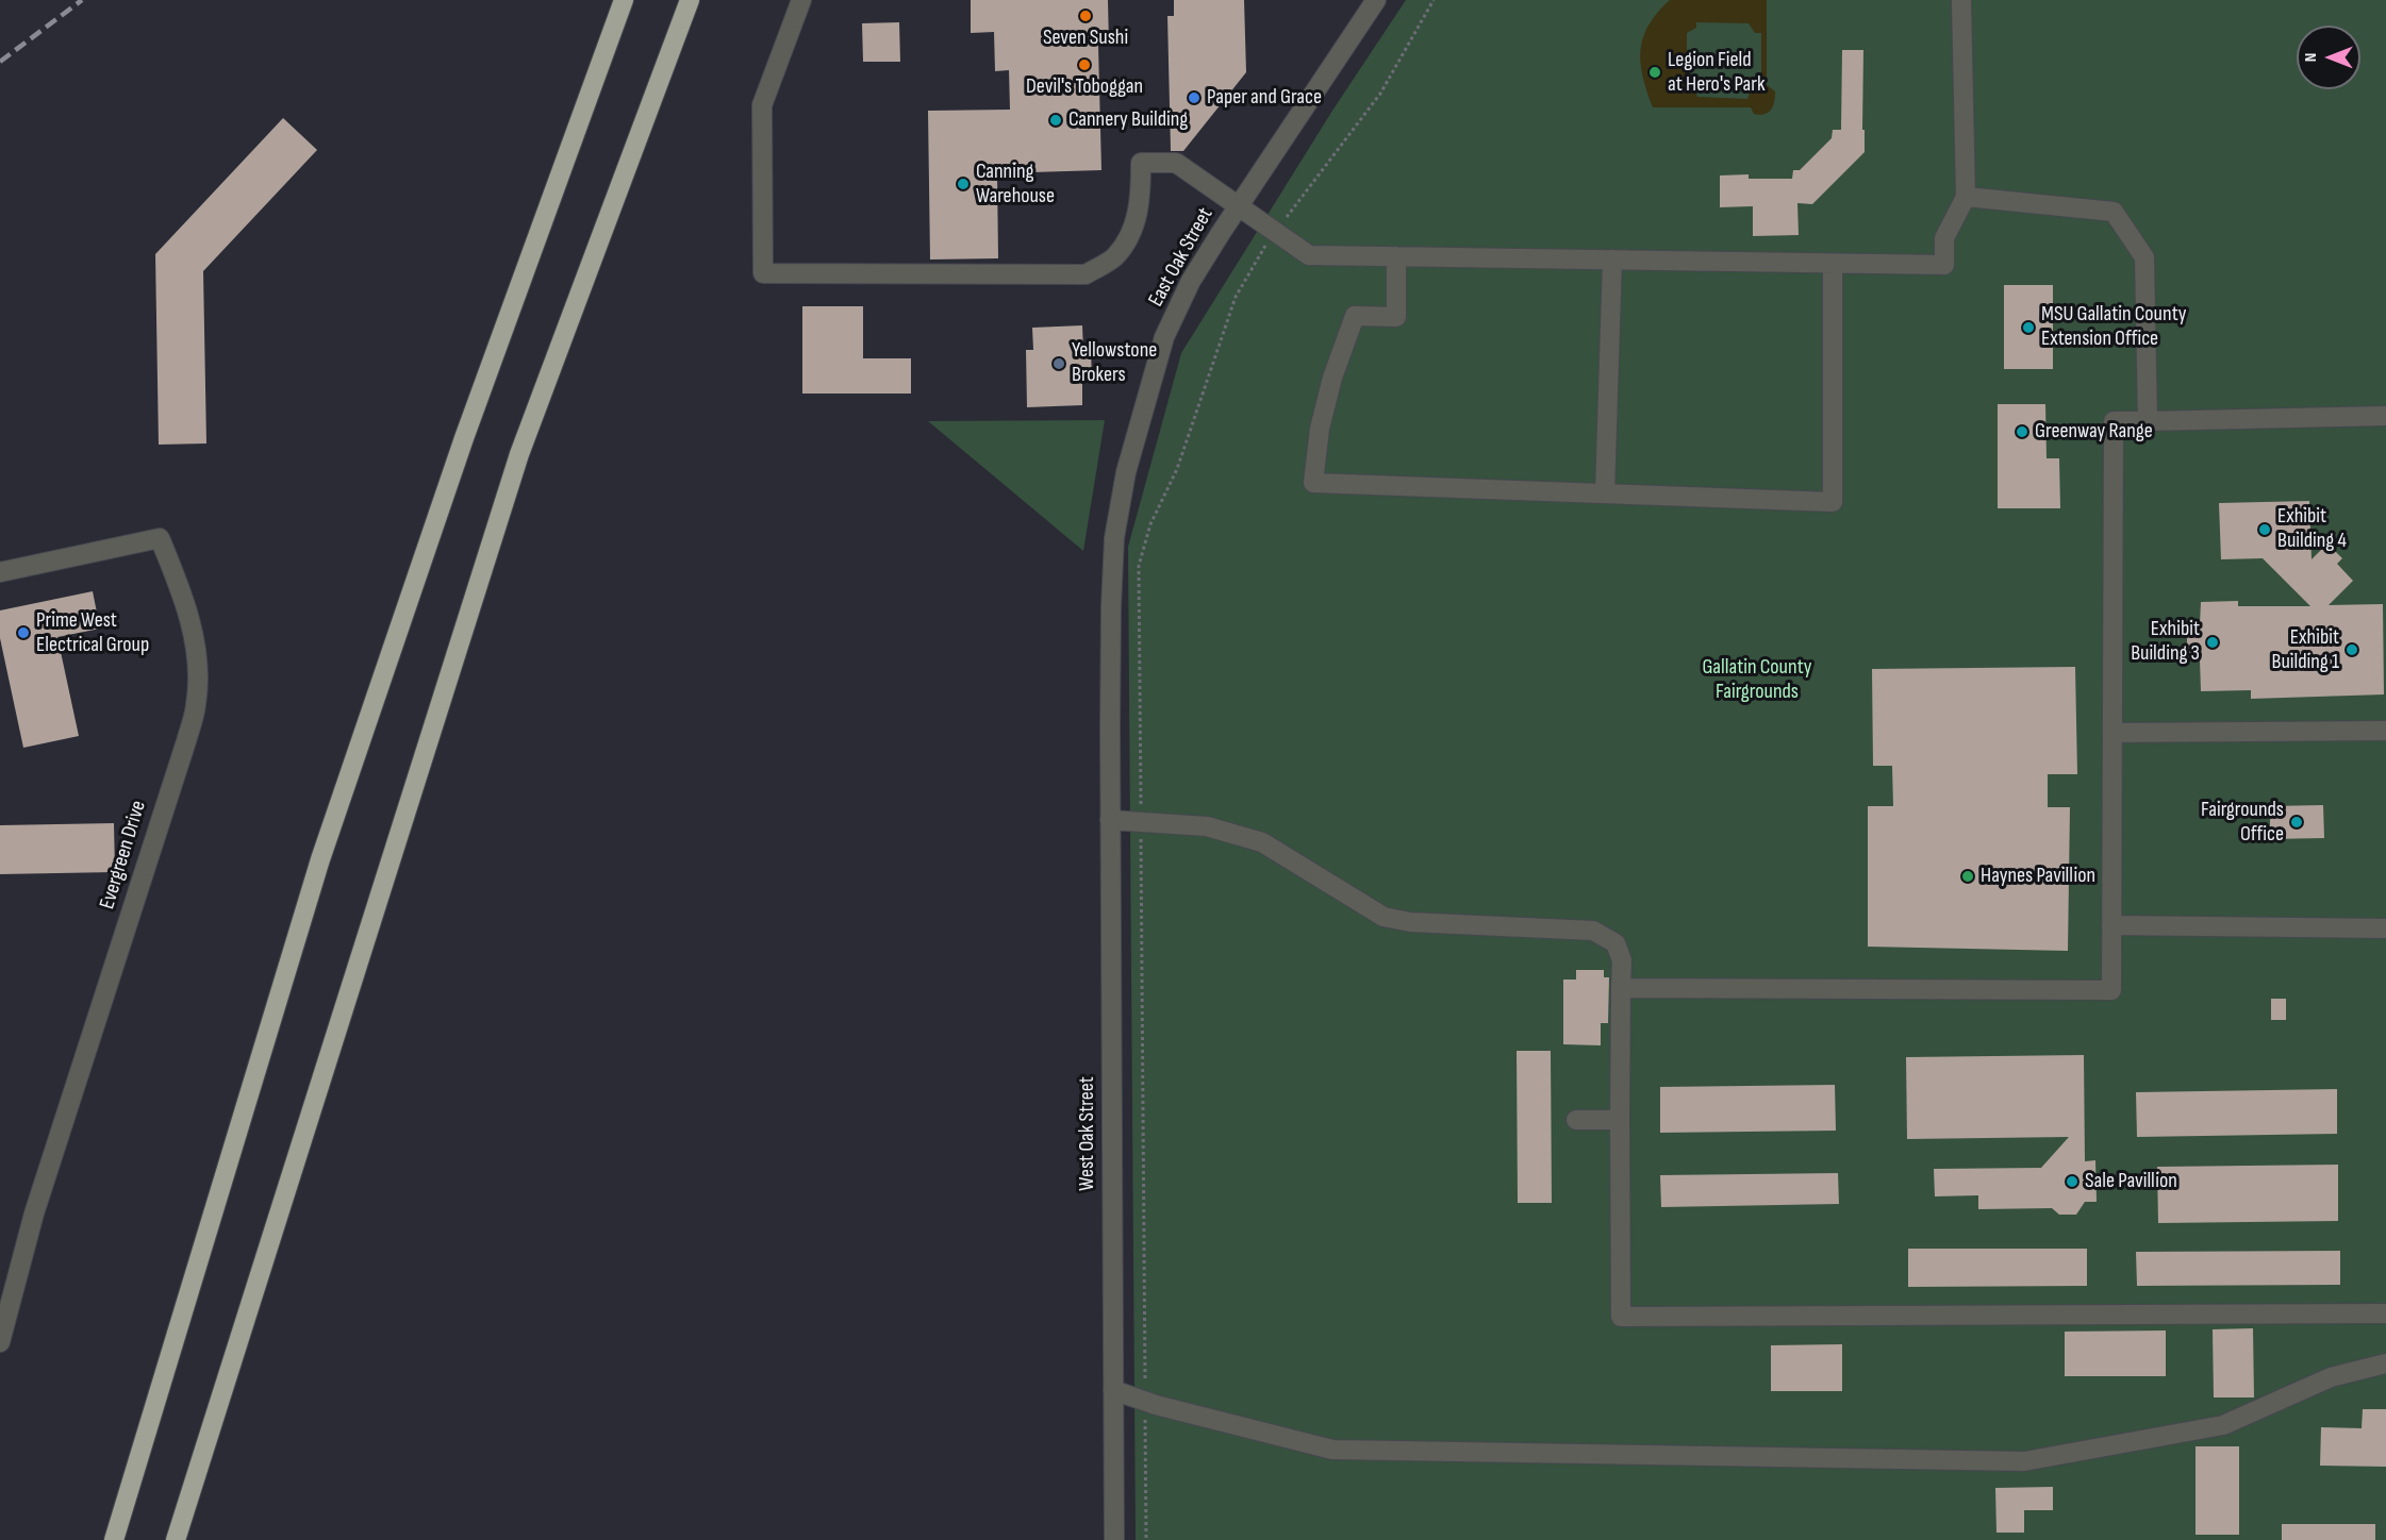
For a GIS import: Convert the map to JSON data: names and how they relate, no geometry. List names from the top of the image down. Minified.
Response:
{"streets":{"street":["East Oak Street","Evergreen Drive","West Oak Street"]},"crossings":[["East Oak Street","West Oak Street"]],"parks":["Gallatin County Fairgrounds"],"places":["Seven Sushi","Devil's Toboggan","Legion Field at Hero's Park","Paper and Grace","Cannery Building","Canning Warehouse","MSU Gallatin County Extension Office","Yellowstone Brokers","Greenway Range","Exhibit Building 4","Prime West Electrical Group","Exhibit Building 3","Exhibit Building 1","Fairgrounds Office","Haynes Pavillion","Sale Pavillion"],"north":"left"}
